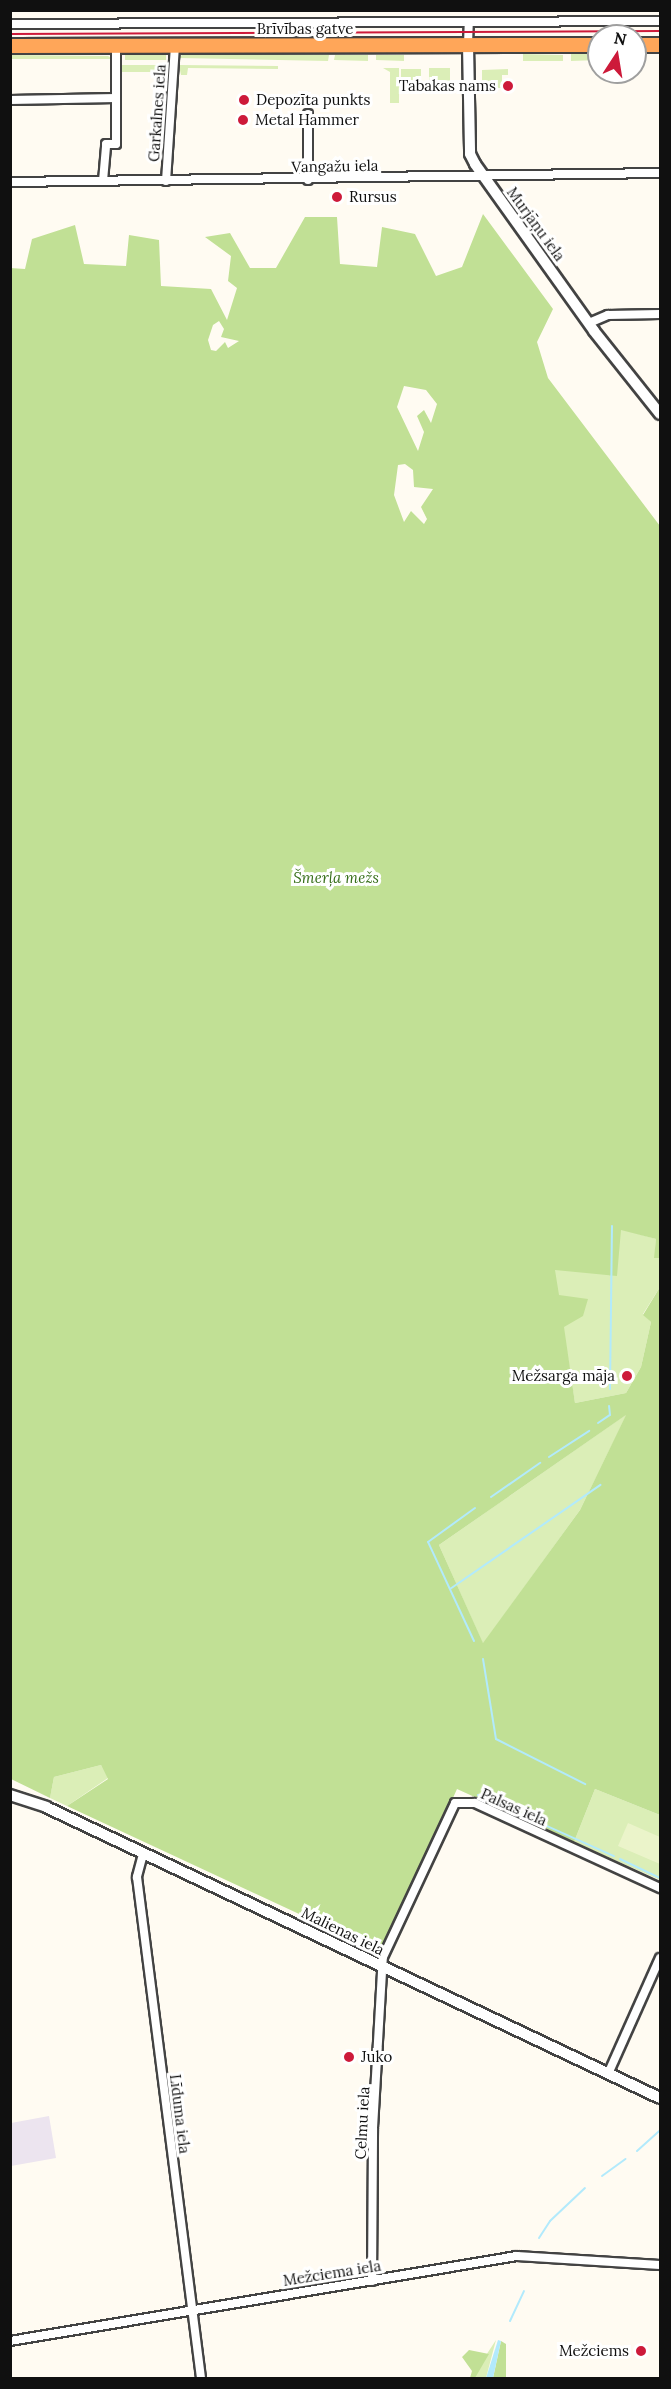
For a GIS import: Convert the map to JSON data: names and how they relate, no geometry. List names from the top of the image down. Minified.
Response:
{"streets":{"highway":["Brīvības gatve"],"street":["Garkalnes iela","Vangažu iela","Murjāņu iela","Palsas iela","Malienas iela","Līduma iela","Celmu iela","Mežciema iela"]},"crossings":[["Brīvības gatve","Garkalnes iela"],["Brīvības gatve","Murjāņu iela"],["Garkalnes iela","Vangažu iela"],["Vangažu iela","Murjāņu iela"],["Palsas iela","Malienas iela"],["Palsas iela","Celmu iela"],["Malienas iela","Līduma iela"],["Malienas iela","Celmu iela"],["Līduma iela","Mežciema iela"],["Celmu iela","Mežciema iela"]],"parks":["Šmerļa mežs"],"places":["Tabakas nams","Depozīta punkts","Metal Hammer","Rursus","Mežsarga māja","Juko","Mežciems"],"north":"top"}
